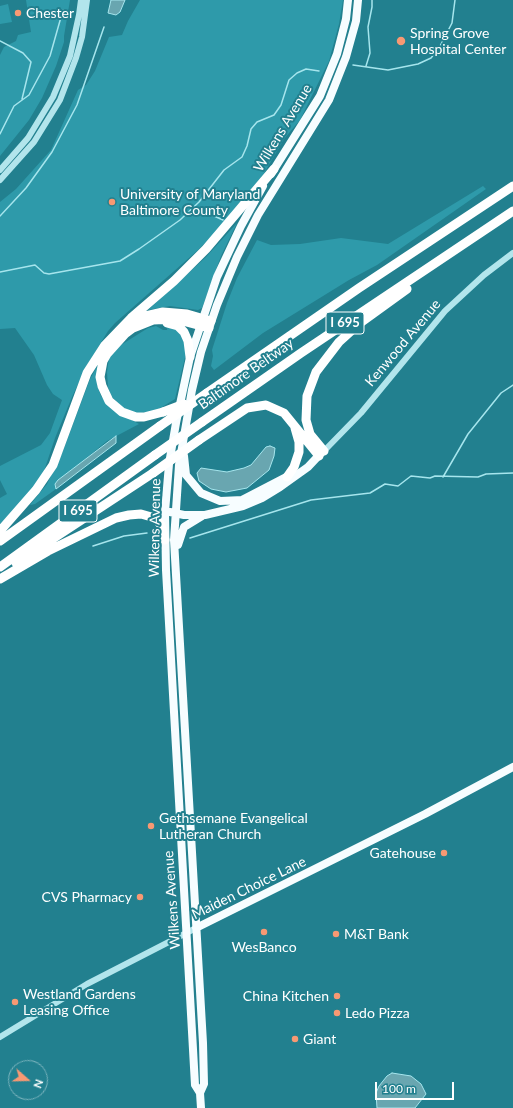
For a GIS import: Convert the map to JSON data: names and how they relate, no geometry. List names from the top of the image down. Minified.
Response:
{"streets":{"highway":["I 695","Baltimore Beltway"],"main road":["Wilkens Avenue","Kenwood Avenue","Maiden Choice Lane"]},"crossings":[["Wilkens Avenue","Kenwood Avenue"],["Wilkens Avenue","Maiden Choice Lane"]],"places":["Chester","Spring Grove Hospital Center","University of Maryland Baltimore County","Gethsemane Evangelical Lutheran Church","Gatehouse","CVS Pharmacy","WesBanco","M&T Bank","China Kitchen","Westland Gardens Leasing Office","Ledo Pizza","Giant"],"scale_bar":"100 m","north":"right"}
